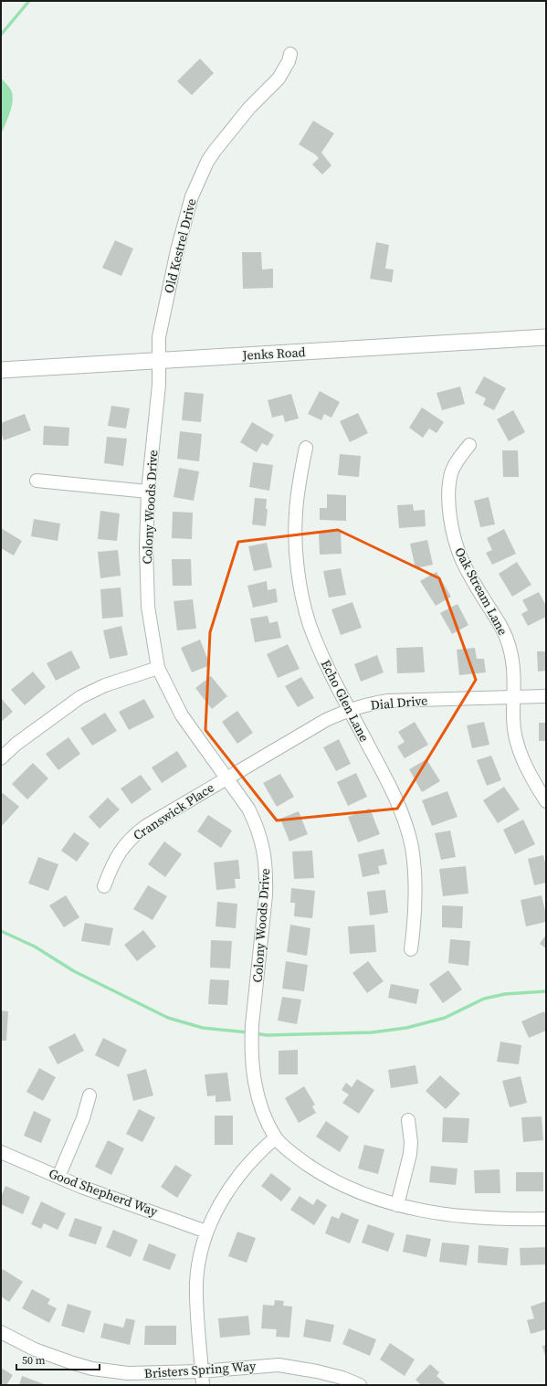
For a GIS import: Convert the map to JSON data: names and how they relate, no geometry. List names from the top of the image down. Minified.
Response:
{"streets":{"street":["Old Kestrel Drive","Jenks Road","Colony Woods Drive","Oak Stream Lane","Echo Glen Lane","Dial Drive","Cranswick Place","Good Shepherd Way","Bristers Spring Way"]},"crossings":[["Old Kestrel Drive","Jenks Road"],["Old Kestrel Drive","Colony Woods Drive"],["Jenks Road","Colony Woods Drive"],["Colony Woods Drive","Dial Drive"],["Colony Woods Drive","Cranswick Place"],["Oak Stream Lane","Dial Drive"],["Echo Glen Lane","Dial Drive"],["Dial Drive","Cranswick Place"]],"scale_bar":"50 m"}
